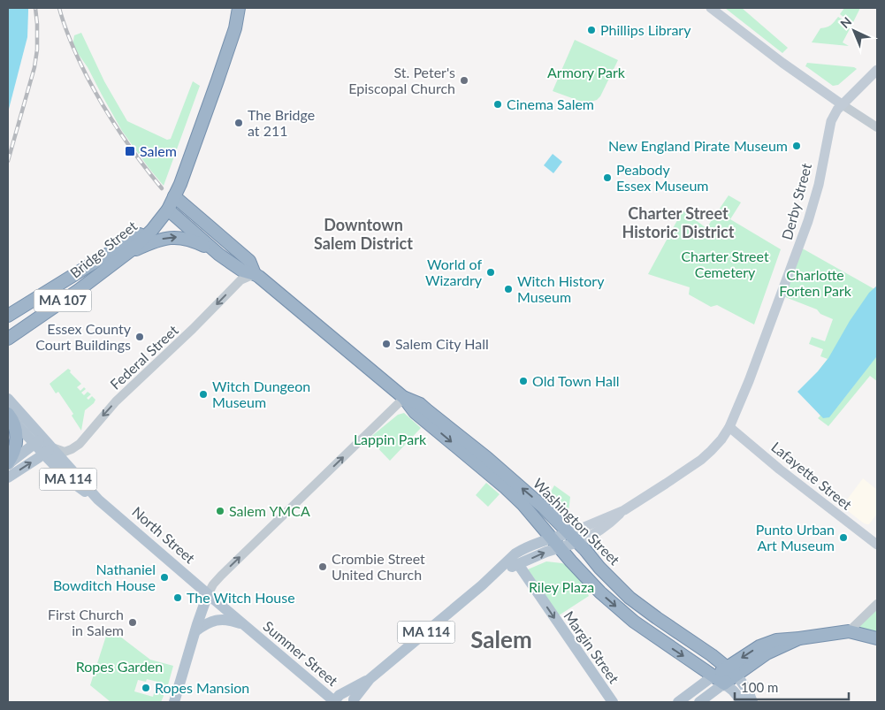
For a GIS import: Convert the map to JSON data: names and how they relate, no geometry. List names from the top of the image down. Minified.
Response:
{"streets":{"highway":["Bridge Street","MA 107","Washington Street"],"main road":["Derby Street","Lafayette Street","MA 114","North Street","Margin Street","Summer Street"],"street":["Federal Street"]},"crossings":[["Derby Street","Lafayette Street"],["Bridge Street","Washington Street"],["Federal Street","Washington Street"],["Federal Street","North Street"],["MA 114","Washington Street"],["MA 114","Margin Street"],["MA 114","Summer Street"],["North Street","Summer Street"]],"one_way":["Federal Street","Margin Street"],"districts":["Charter Street Historic District","Downtown Salem District","Salem"],"parks":["Armory Park","Charter Street Cemetery","Charlotte Forten Park","Lappin Park","Riley Plaza","Ropes Garden"],"places":{"other":["Phillips Library","St. Peter's Episcopal Church","Cinema Salem","The Bridge at 211","New England Pirate Museum","Peabody Essex Museum","World of Wizardry","Witch History Museum","Essex County Court Buildings","Salem City Hall","Old Town Hall","Witch Dungeon Museum","Salem YMCA","Punto Urban Art Museum","Crombie Street United Church","Nathaniel Bowditch House","The Witch House","First Church in Salem","Ropes Mansion"],"transit":["Salem"]},"scale_bar":"100 m","north":"top left"}
